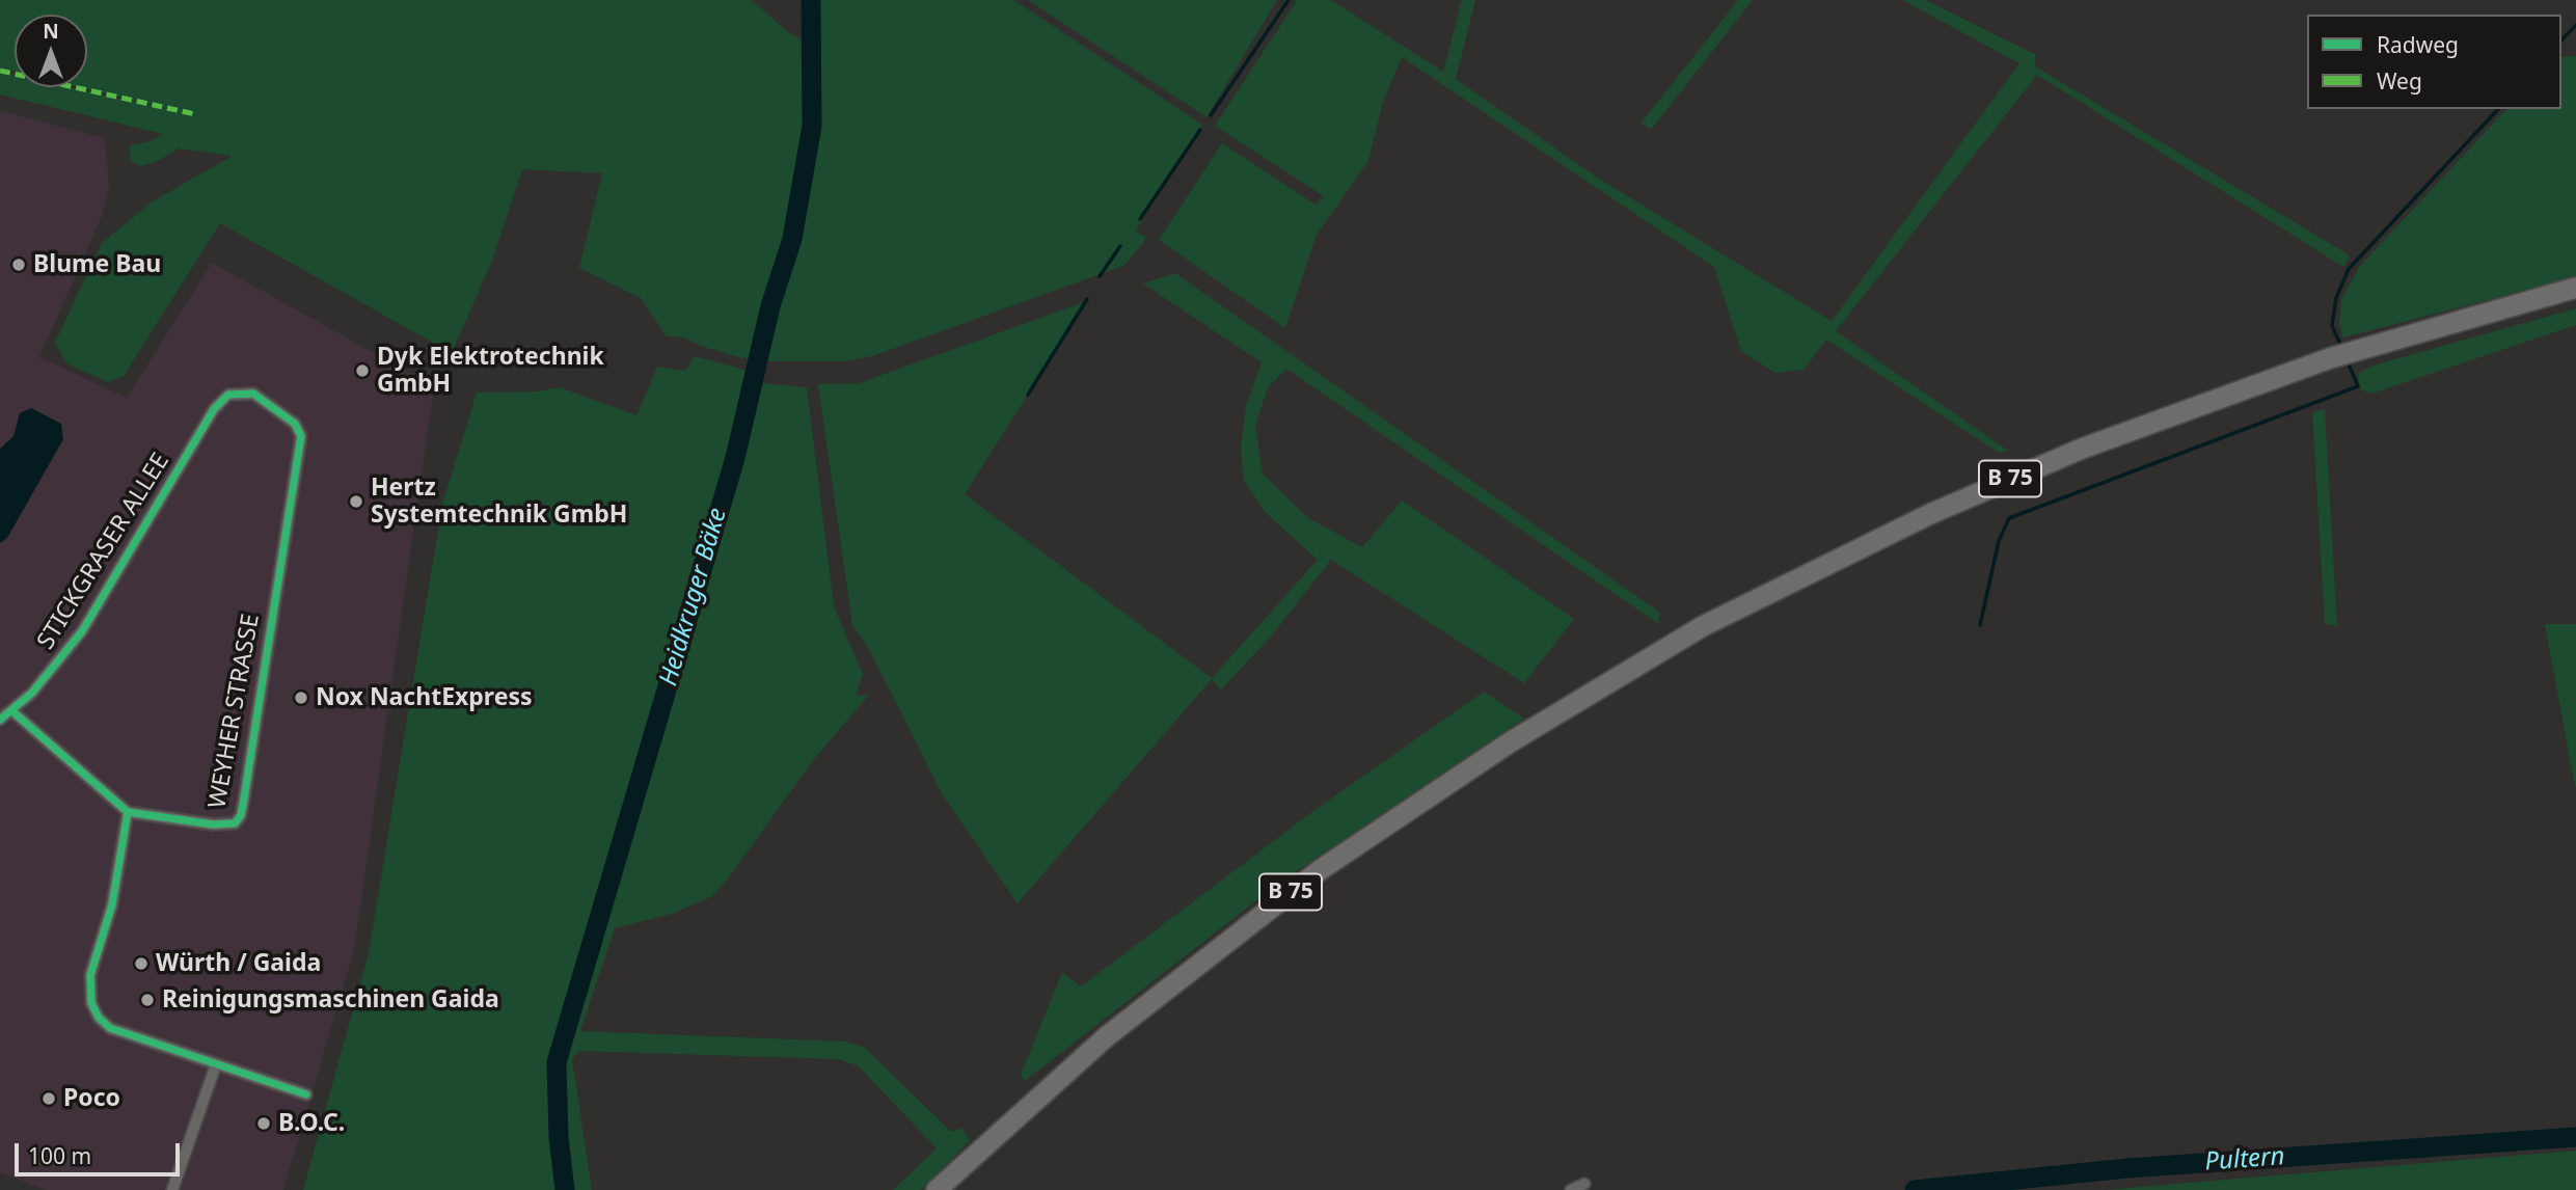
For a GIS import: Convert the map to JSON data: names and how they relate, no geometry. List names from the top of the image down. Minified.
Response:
{"streets":{"highway":["B 75"],"street":["STICKGRASER ALLEE","WEYHER STRASSE"]},"crossings":[["STICKGRASER ALLEE","WEYHER STRASSE"]],"water":["Heidkruger Bäke","Pultern"],"places":["Blume Bau","Dyk Elektrotechnik GmbH","Hertz Systemtechnik GmbH","Nox NachtExpress","Würth / Gaida","Reinigungsmaschinen Gaida","Poco","B.O.C."],"legend":["Radweg","Weg"],"scale_bar":"100 m","north":"top"}
